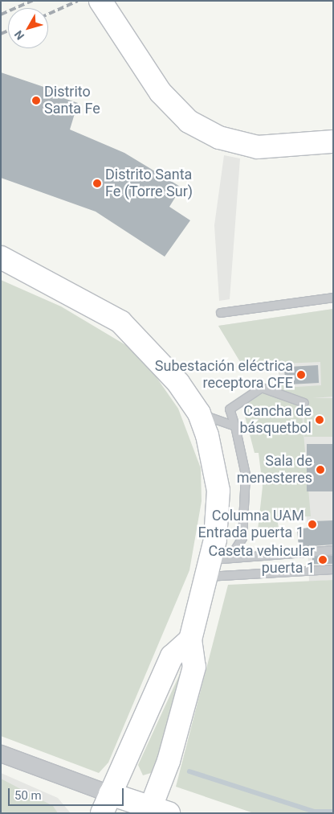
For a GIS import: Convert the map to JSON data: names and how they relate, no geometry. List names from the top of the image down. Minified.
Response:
{"places":["Distrito Santa Fe","Distrito Santa Fe (Torre Sur)","Subestación eléctrica receptora CFE","Cancha de básquetbol","Sala de menesteres","Columna UAM Entrada puerta 1","Caseta vehicular puerta 1"],"scale_bar":"50 m","north":"bottom left"}
